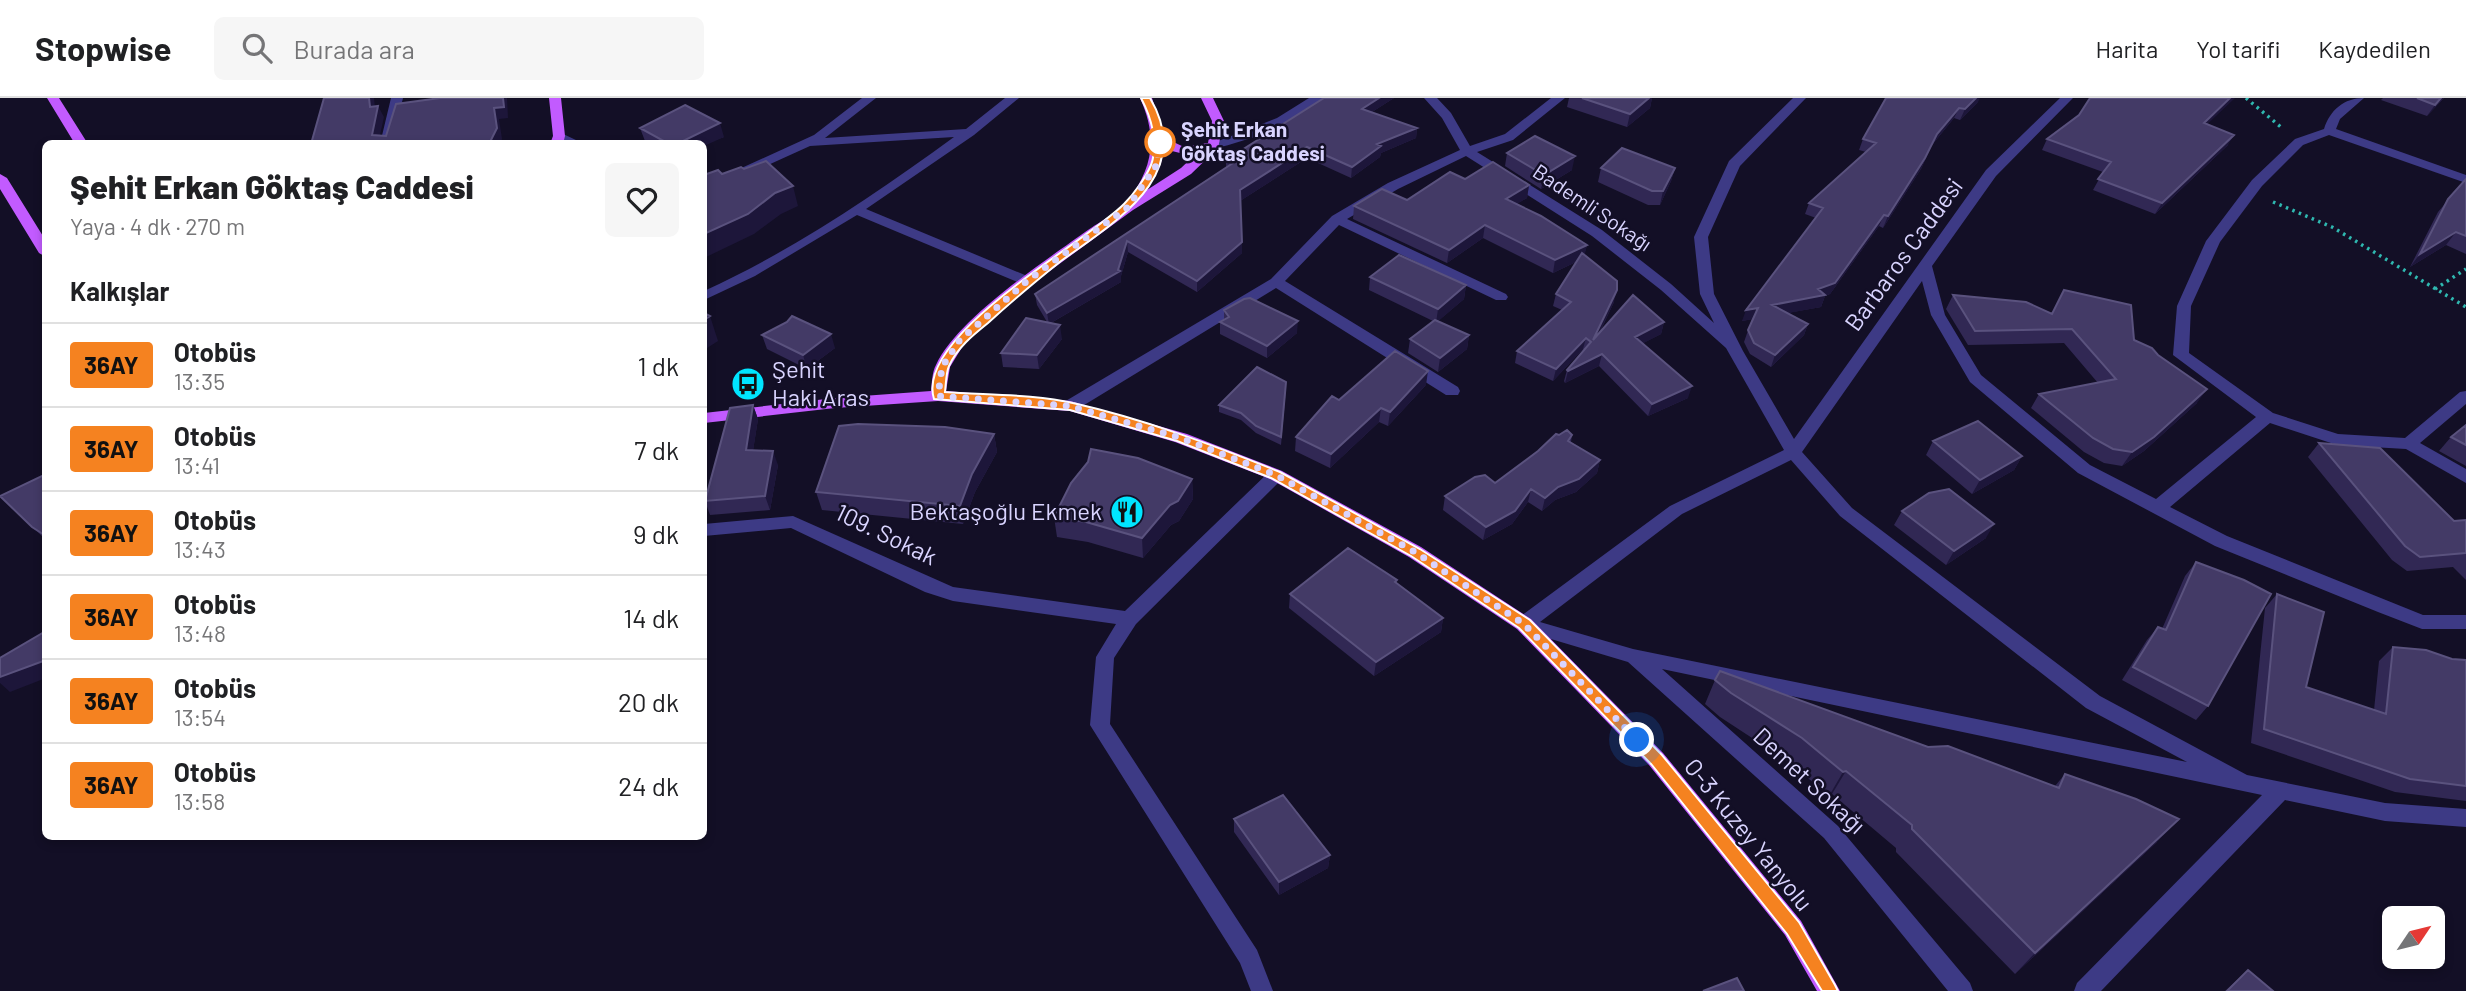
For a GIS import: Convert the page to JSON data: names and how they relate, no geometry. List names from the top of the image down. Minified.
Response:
{"streets":{"main road":["O-3 Kuzey Yanyolu"],"street":["Bademli Sokağı","Barbaros Caddesi","109. Sokak","Demet Sokağı"]},"places":{"other":["Şehit Erkan Göktaş Caddesi"],"bus stop":["Şehit Haki Aras"],"restaurant":["Bektaşoğlu Ekmek"]},"lines":["bus line 36AY"],"north":"top right","page":{"header":"Stopwise","search":"Burada ara","nav":["Harita","Yol tarifi","Kaydedilen"],"heading":[["Şehit Erkan Göktaş Caddesi","Yaya · 4 dk · 270 m"],"Kalkışlar"],"list":[{"mark":"36AY","name":"Otobüs","note":"13:35","value":"1 dk"},{"mark":"36AY","name":"Otobüs","note":"13:41","value":"7 dk"},{"mark":"36AY","name":"Otobüs","note":"13:43","value":"9 dk"},{"mark":"36AY","name":"Otobüs","note":"13:48","value":"14 dk"},{"mark":"36AY","name":"Otobüs","note":"13:54","value":"20 dk"},{"mark":"36AY","name":"Otobüs","note":"13:58","value":"24 dk"}]}}
